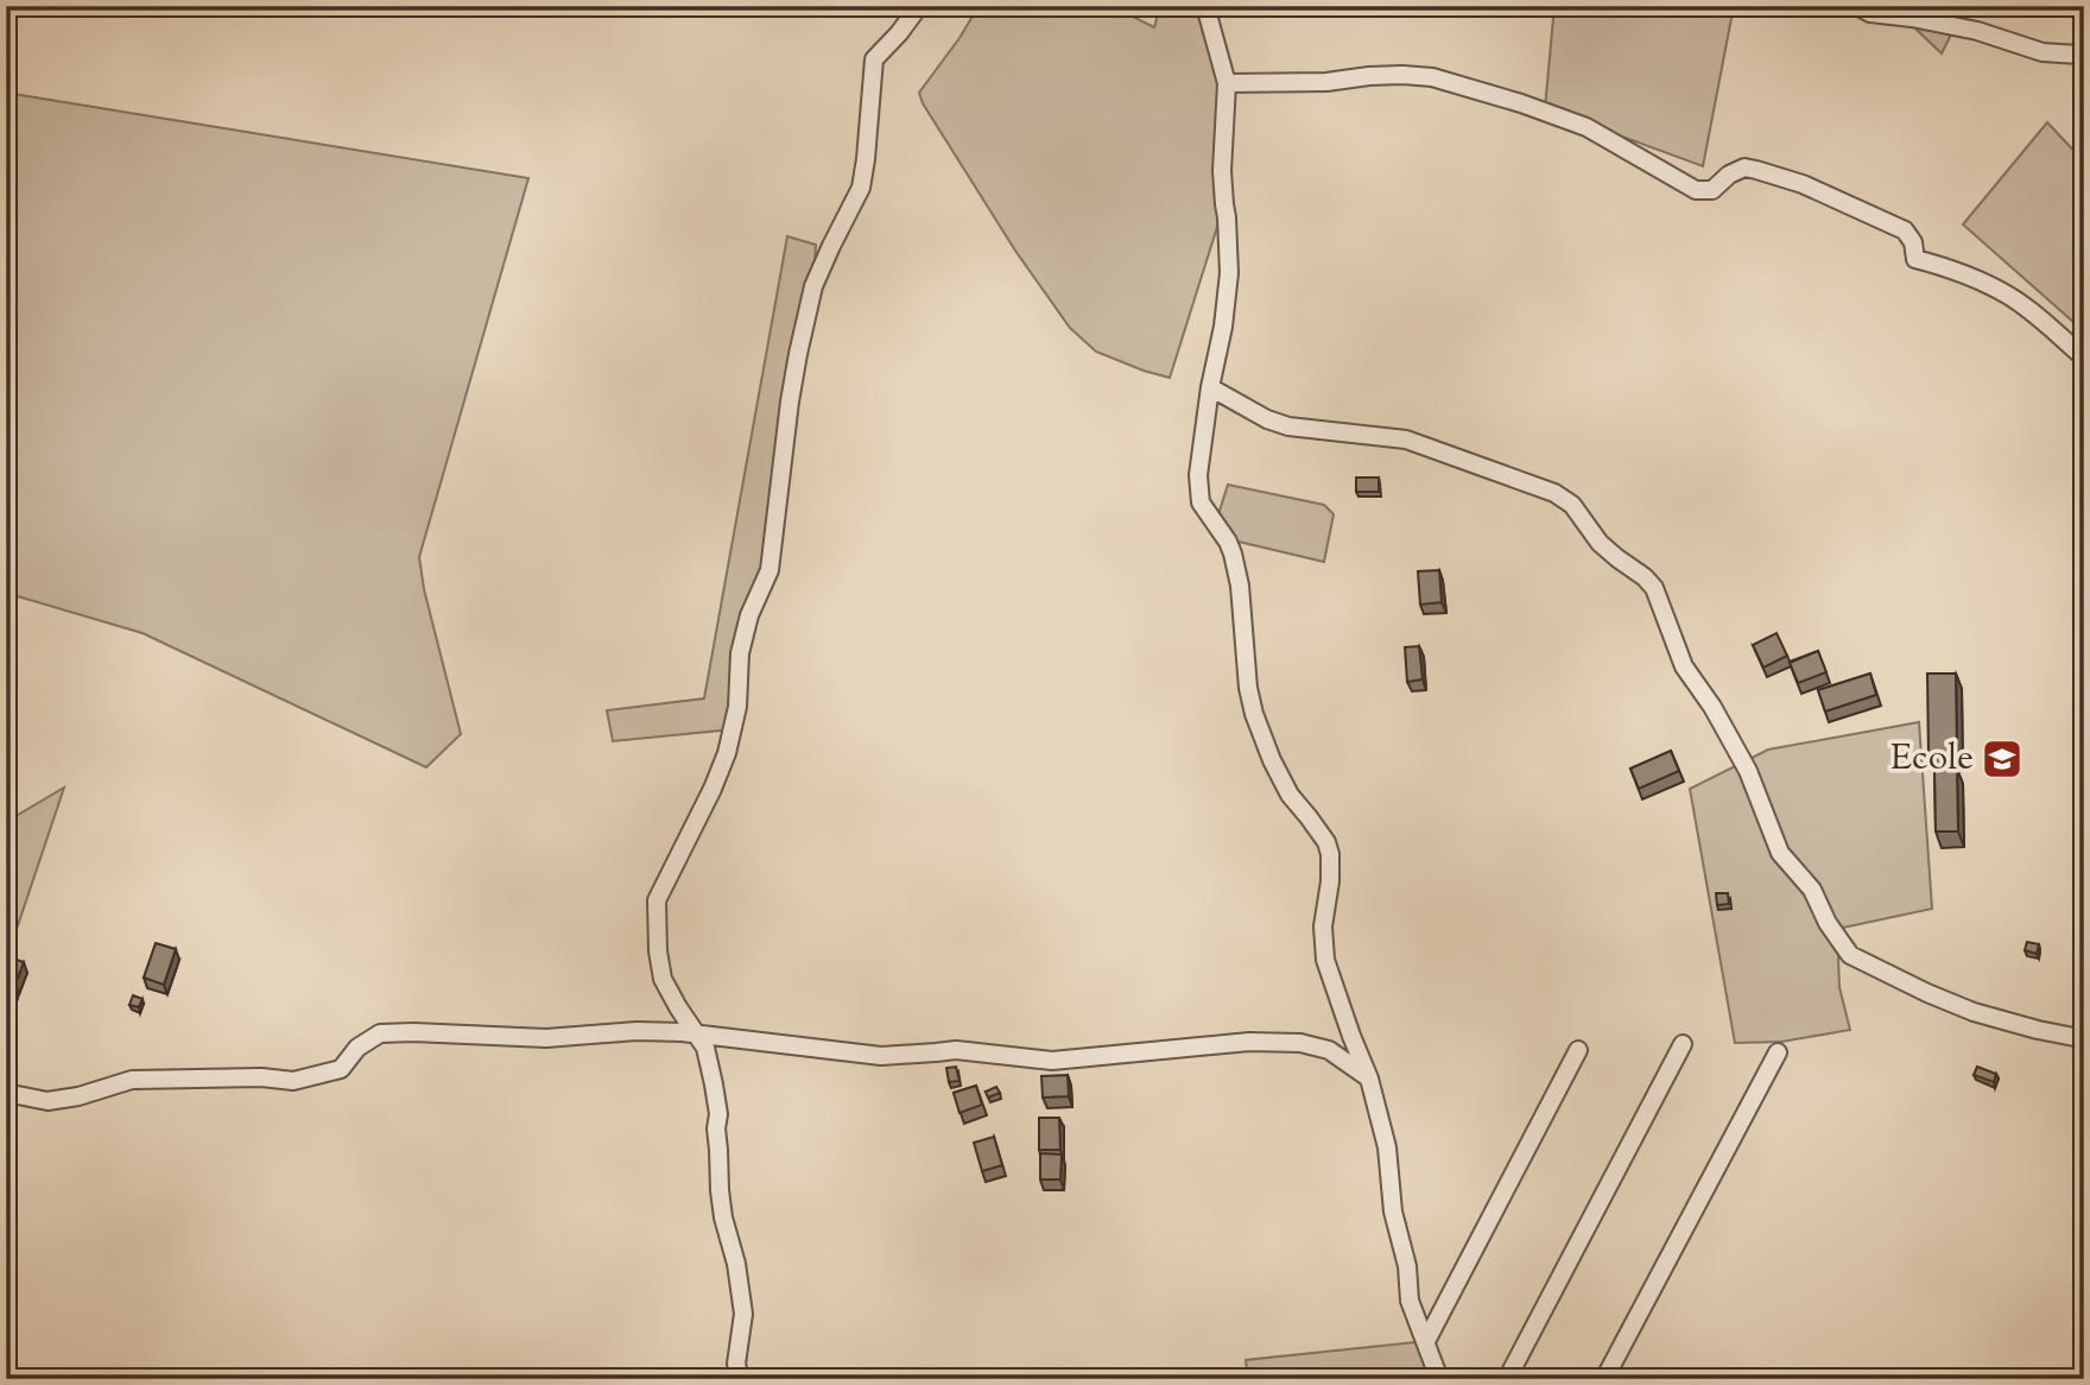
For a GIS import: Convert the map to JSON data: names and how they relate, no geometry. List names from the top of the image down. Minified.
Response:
{"places":{"school or university":["Ecole"]}}
